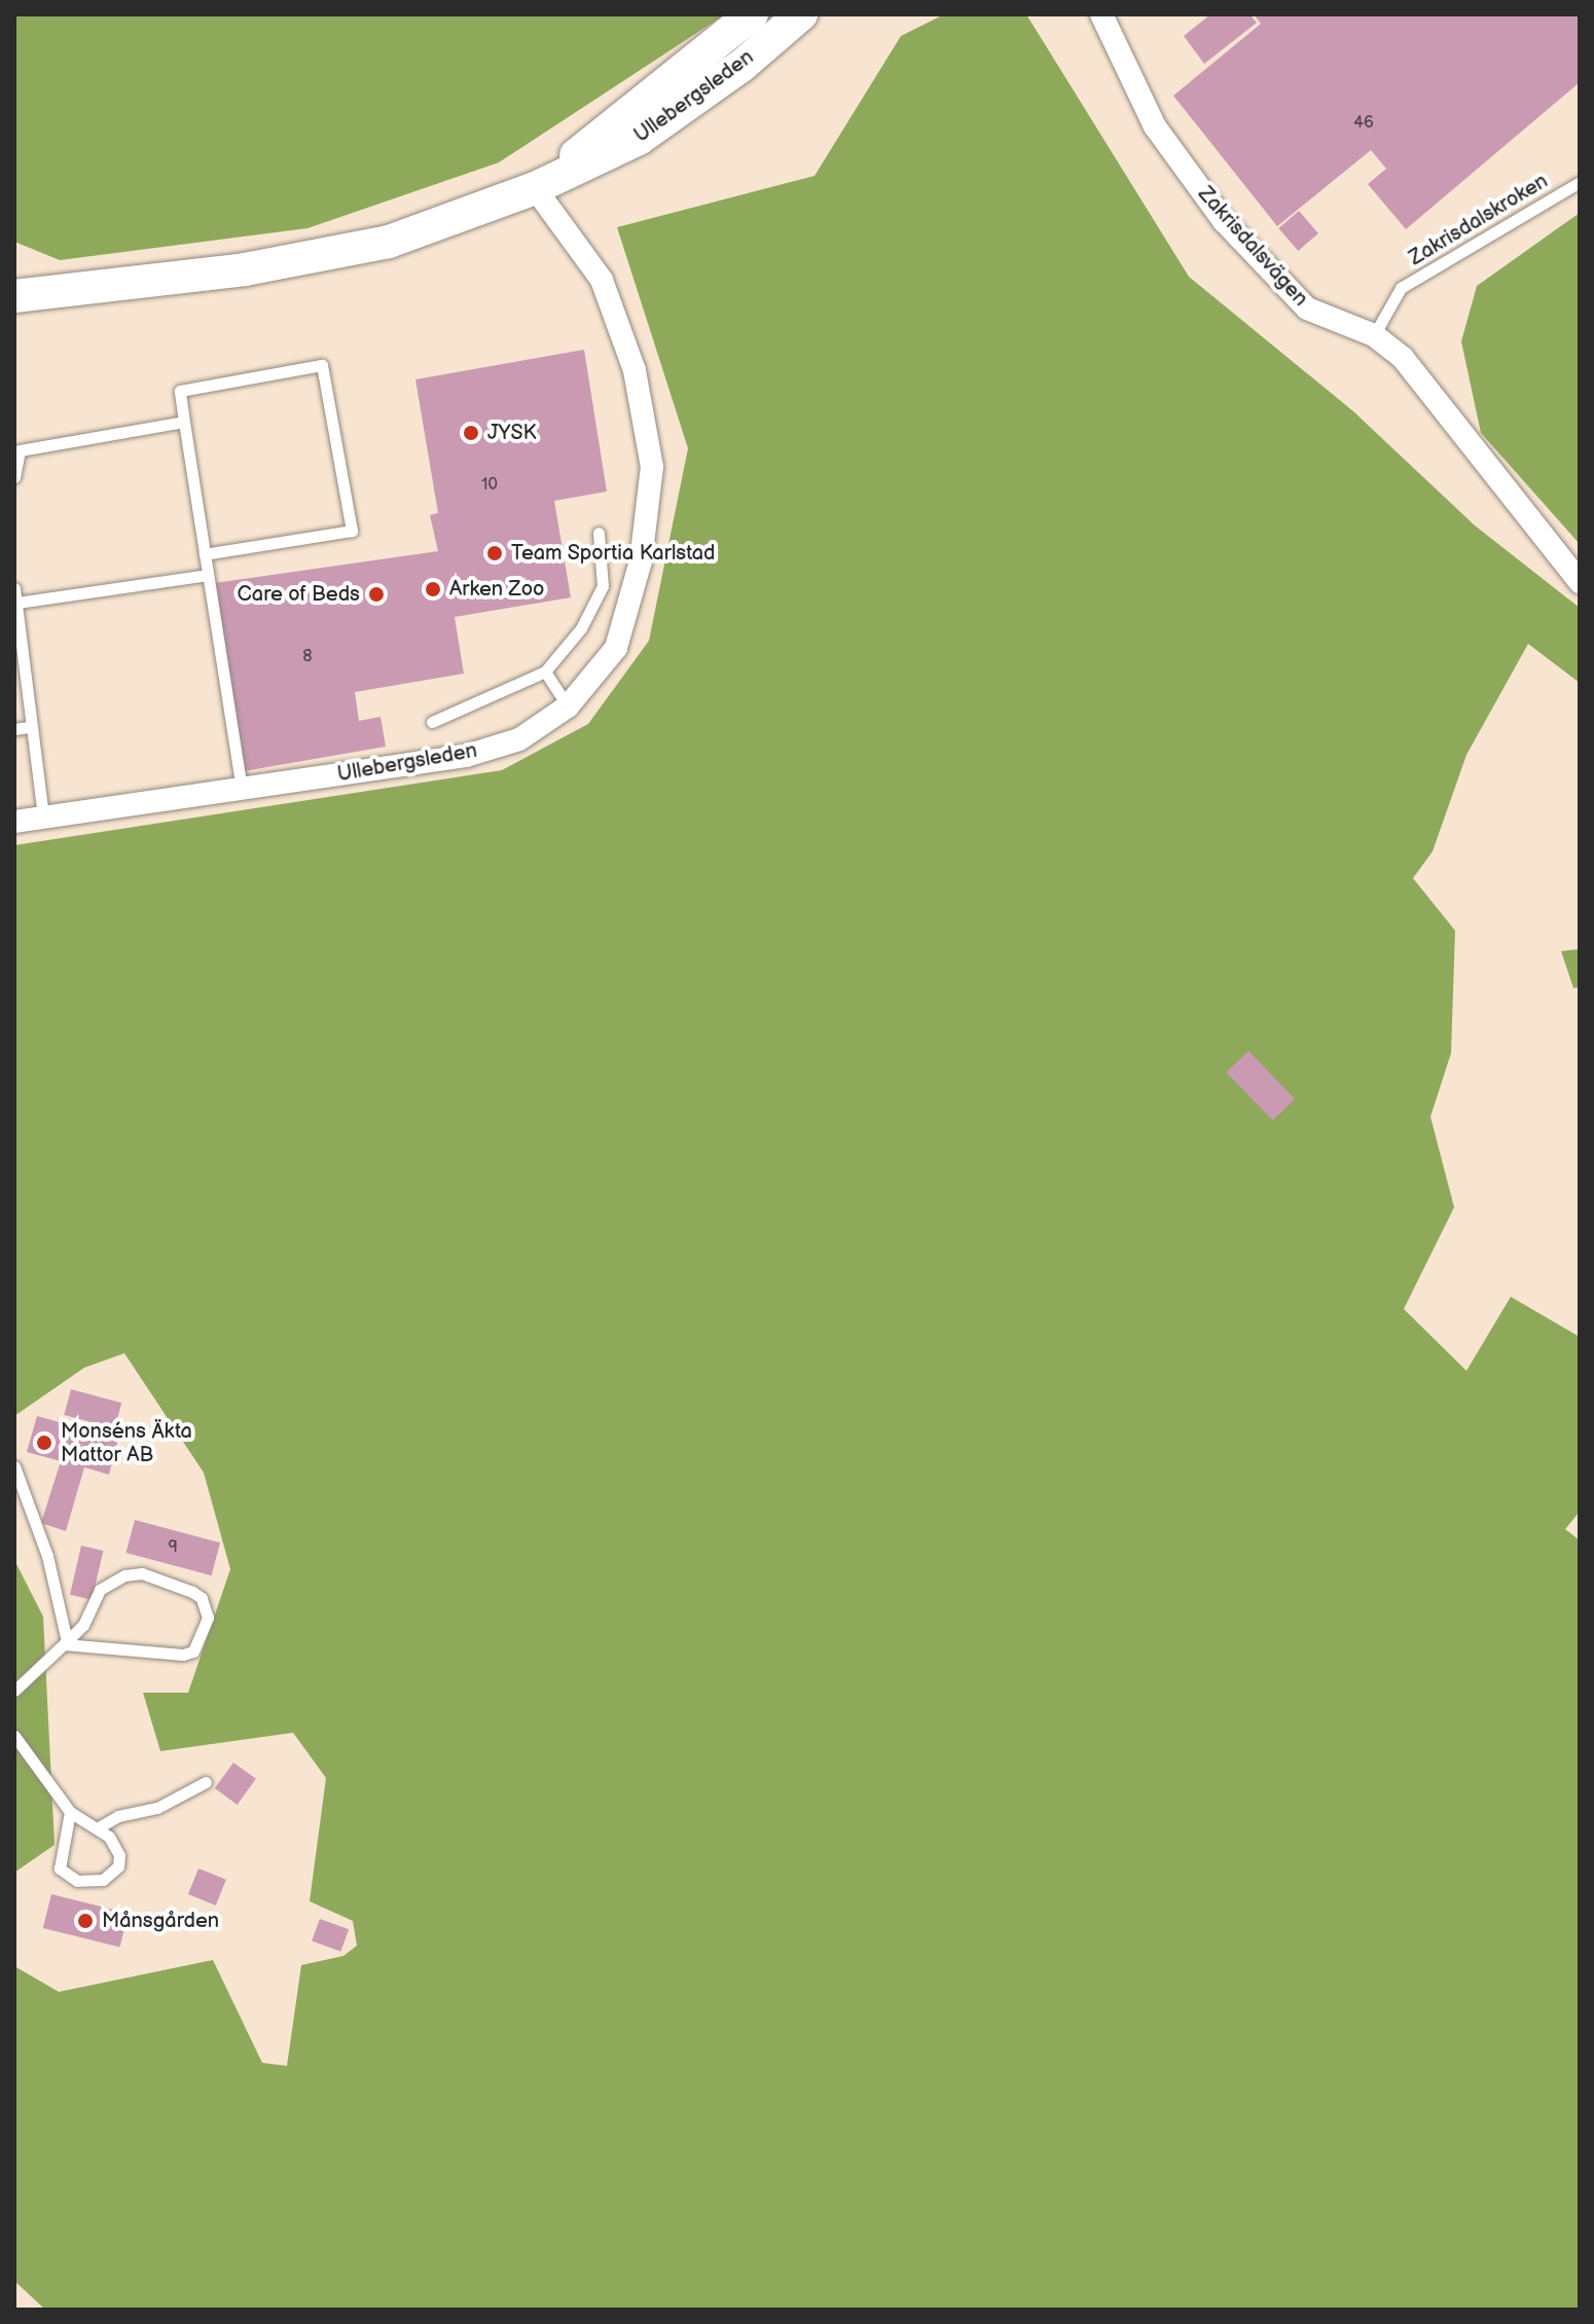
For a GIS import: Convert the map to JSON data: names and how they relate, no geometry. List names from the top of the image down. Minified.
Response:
{"streets":{"main road":["Ullebergsleden"],"street":["Zakrisdalsvägen"],"lane":["Zakrisdalskroken"]},"crossings":[["Zakrisdalskroken","Zakrisdalsvägen"]],"places":["JYSK","Team Sportia Karlstad","Arken Zoo","Care of Beds","Monséns Äkta Mattor AB","Månsgården"],"house_numbers":["46","10","8","9"]}
